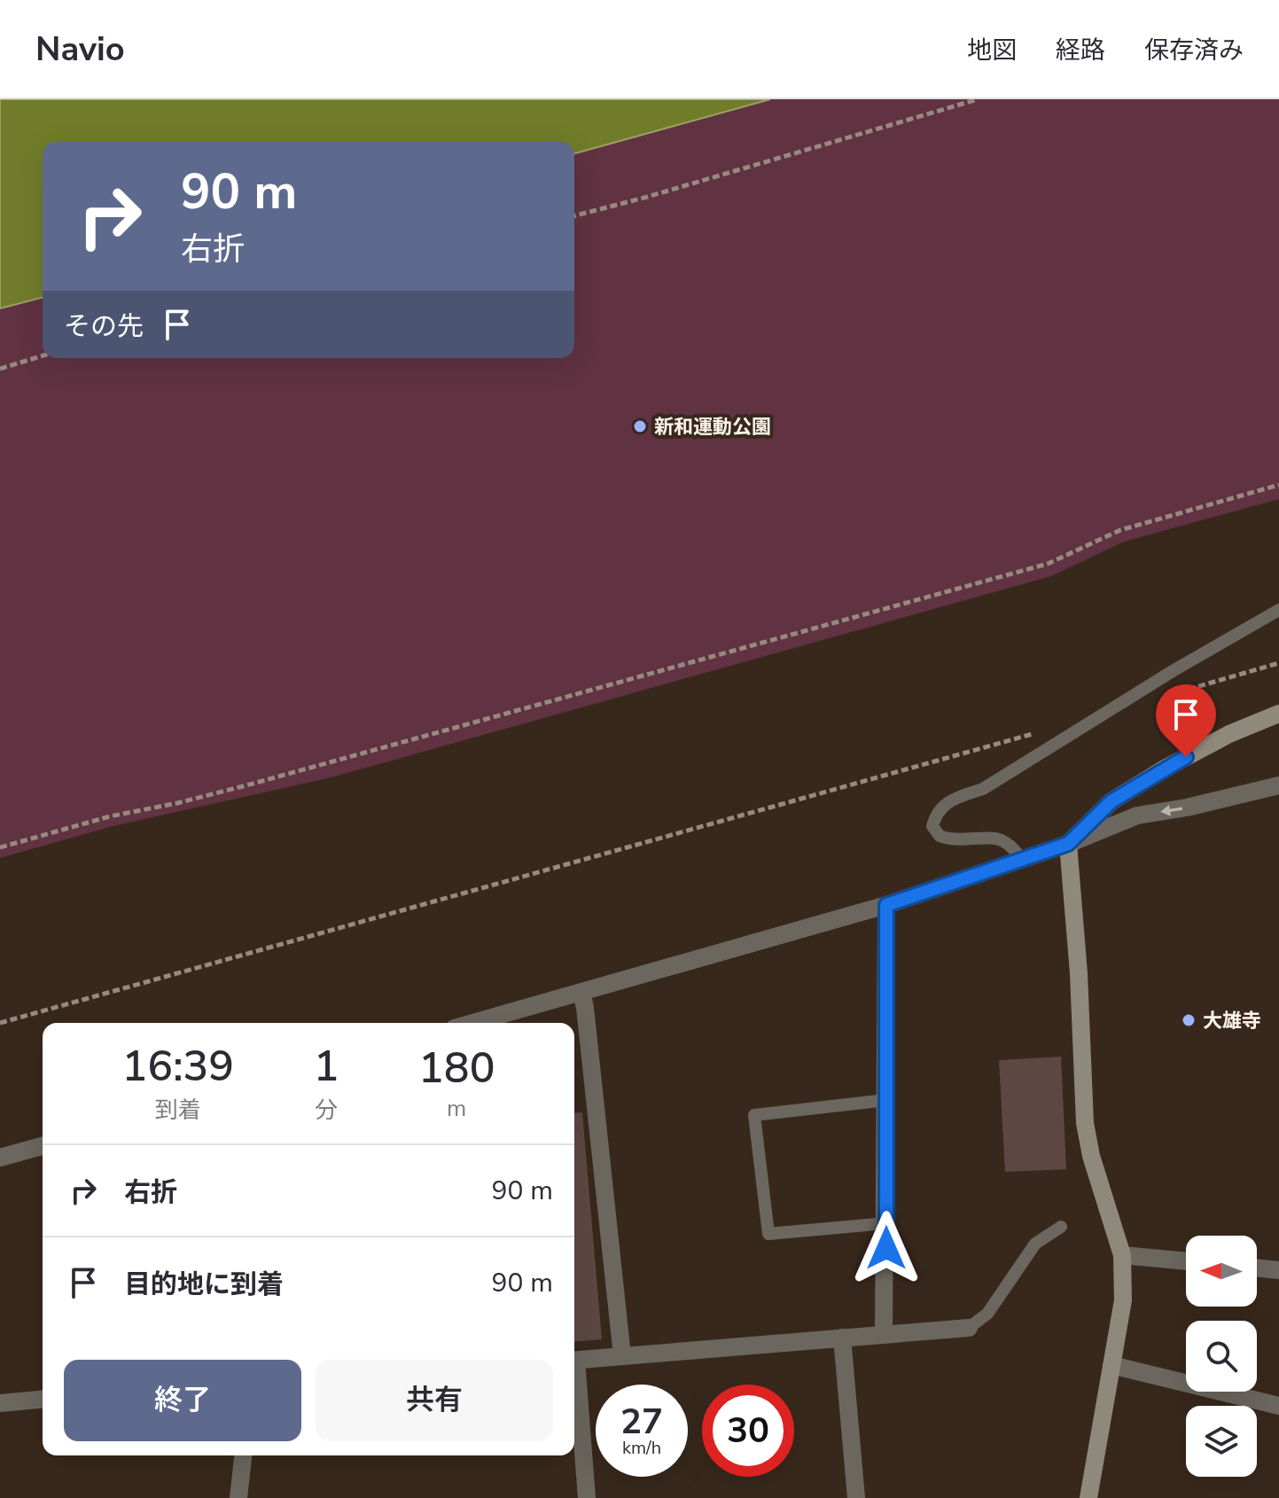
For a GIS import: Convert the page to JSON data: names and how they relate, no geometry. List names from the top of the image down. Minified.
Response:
{"places":["新和運動公園","大雄寺"],"north":"left","page":{"header":"Navio","nav":["地図","経路","保存済み"],"turn":["90 m","右折"],"then":"その先","eta":["16:39","到着","1","分","180","m"],"list":[{"name":"右折","value":"90 m"},{"name":"目的地に到着","value":"90 m"}],"buttons":["終了","共有"],"speed":"27 km/h","limit":"30"}}
